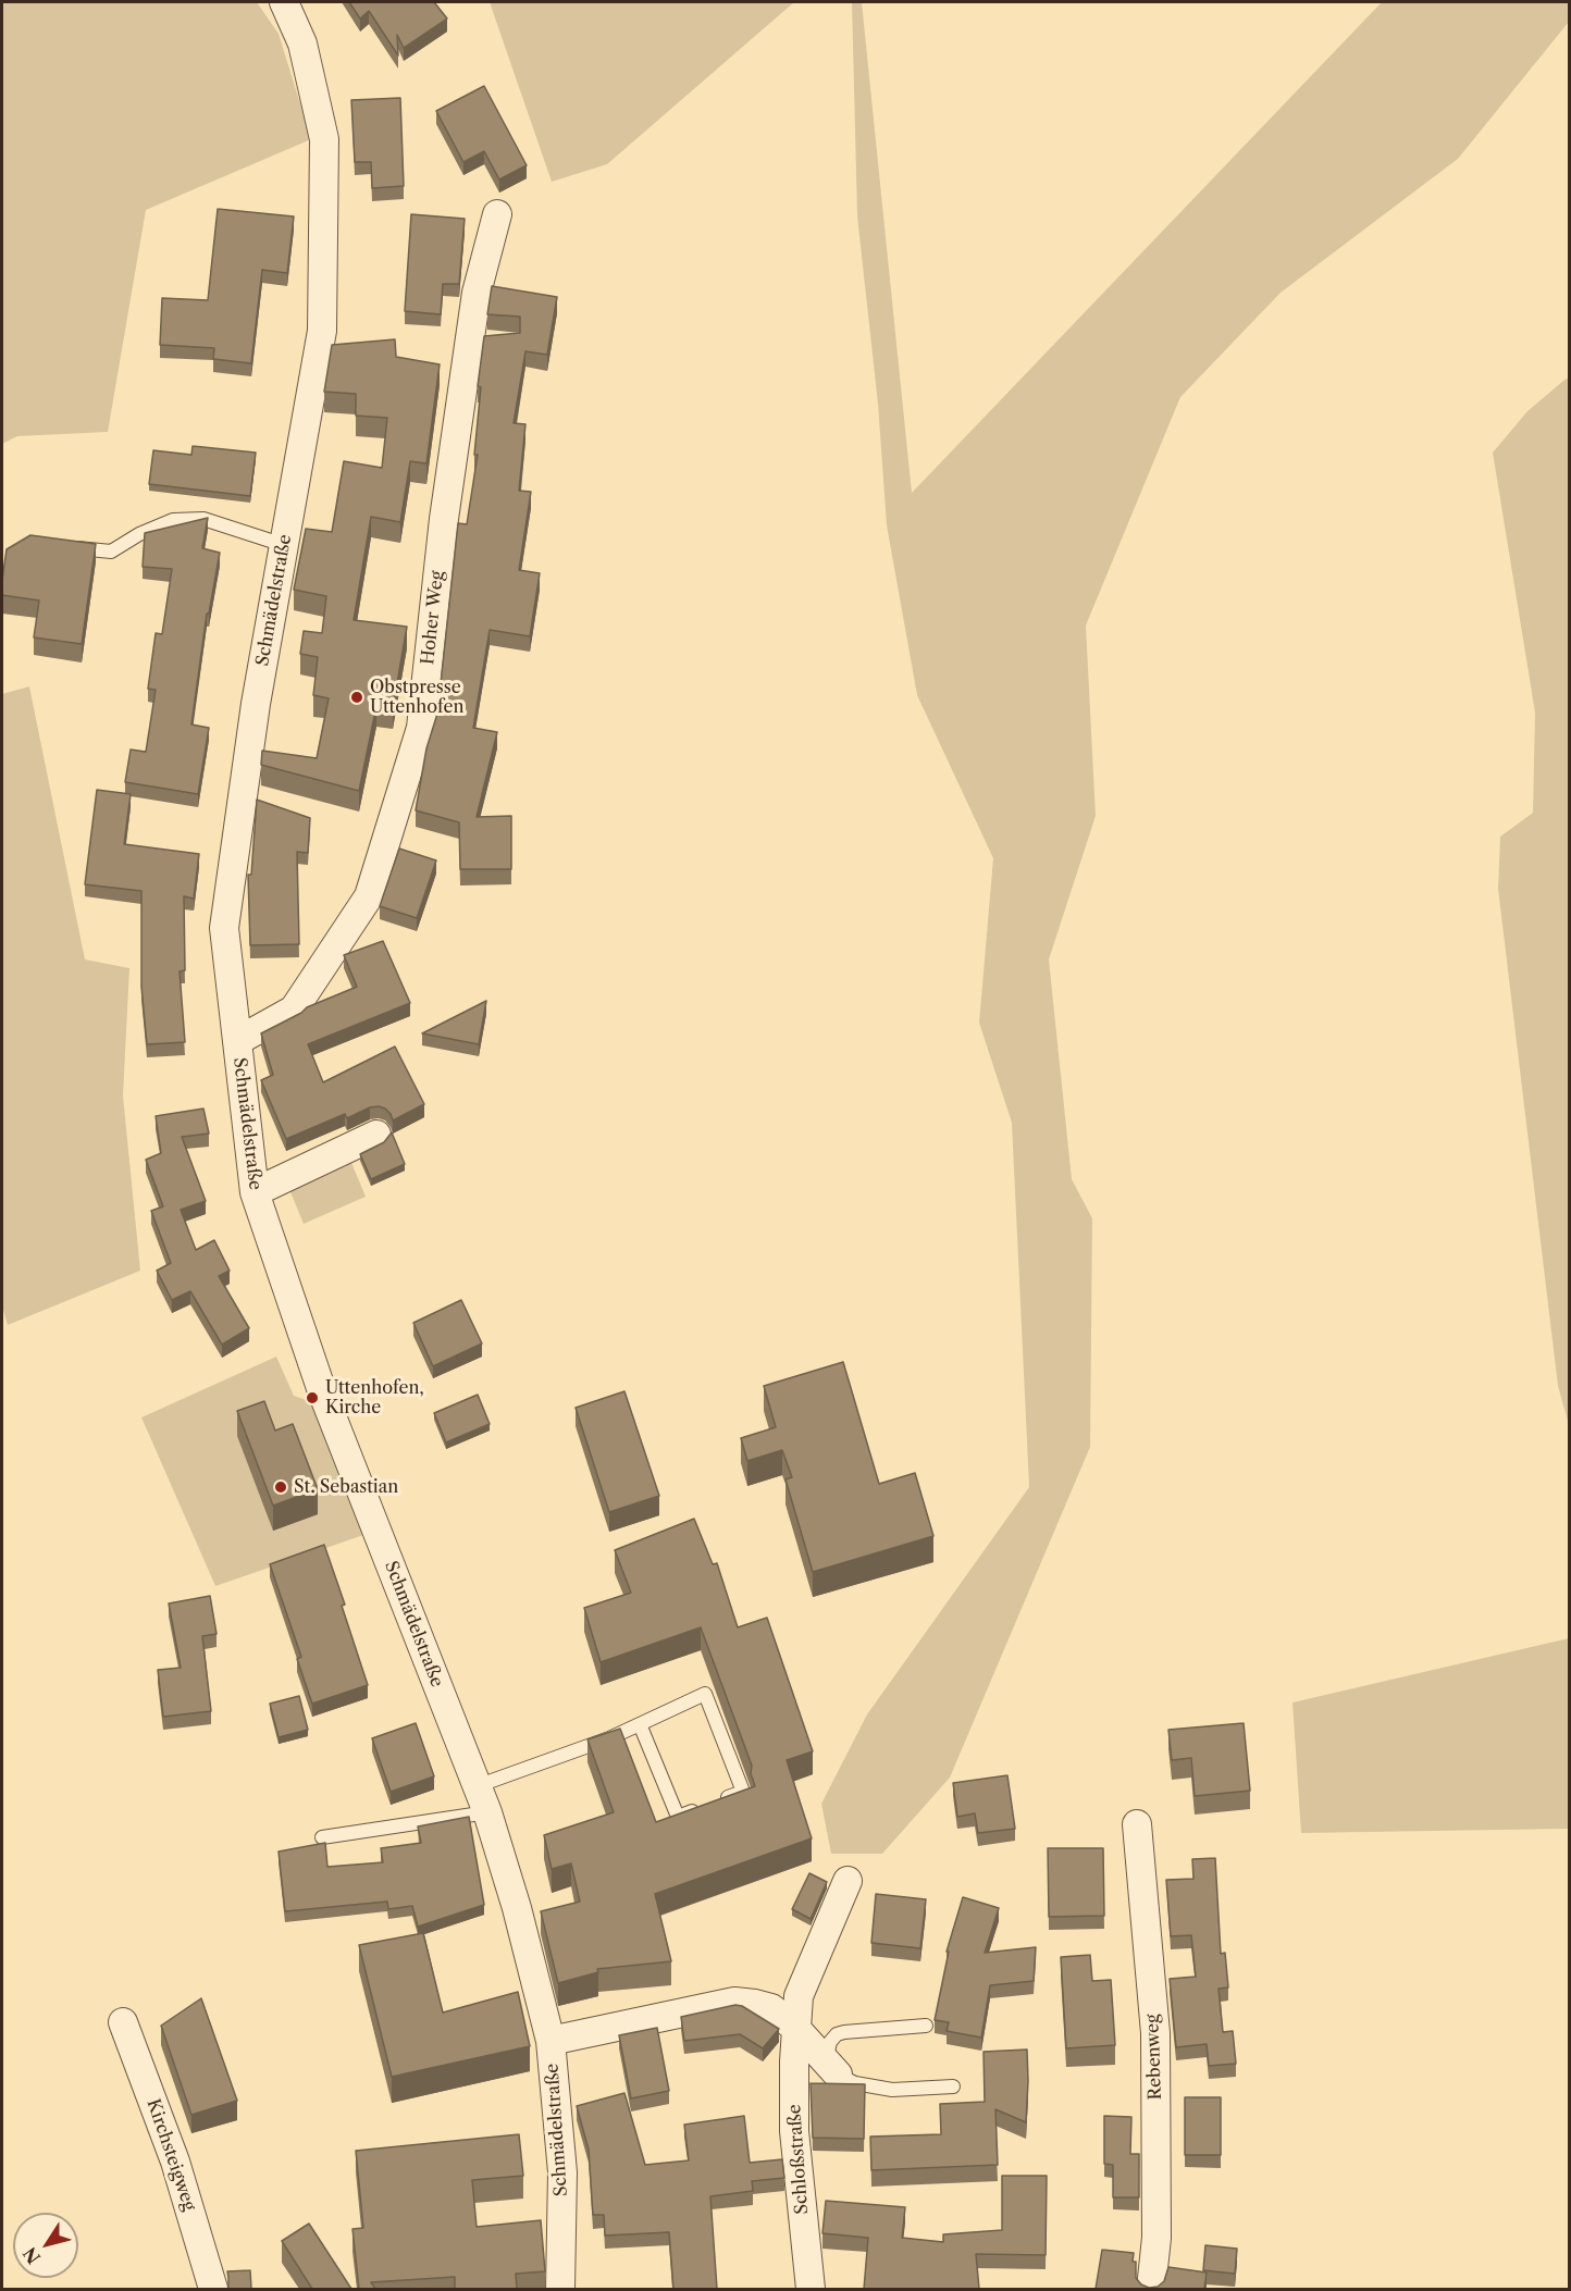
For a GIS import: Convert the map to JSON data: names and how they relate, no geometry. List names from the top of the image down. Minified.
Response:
{"streets":{"street":["Schmädelstraße","Hoher Weg","Rebenweg","Kirchsteigweg","Schloßstraße"]},"crossings":[["Schmädelstraße","Hoher Weg"]],"places":["Obstpresse Uttenhofen","Uttenhofen, Kirche","St. Sebastian"],"north":"bottom left"}
